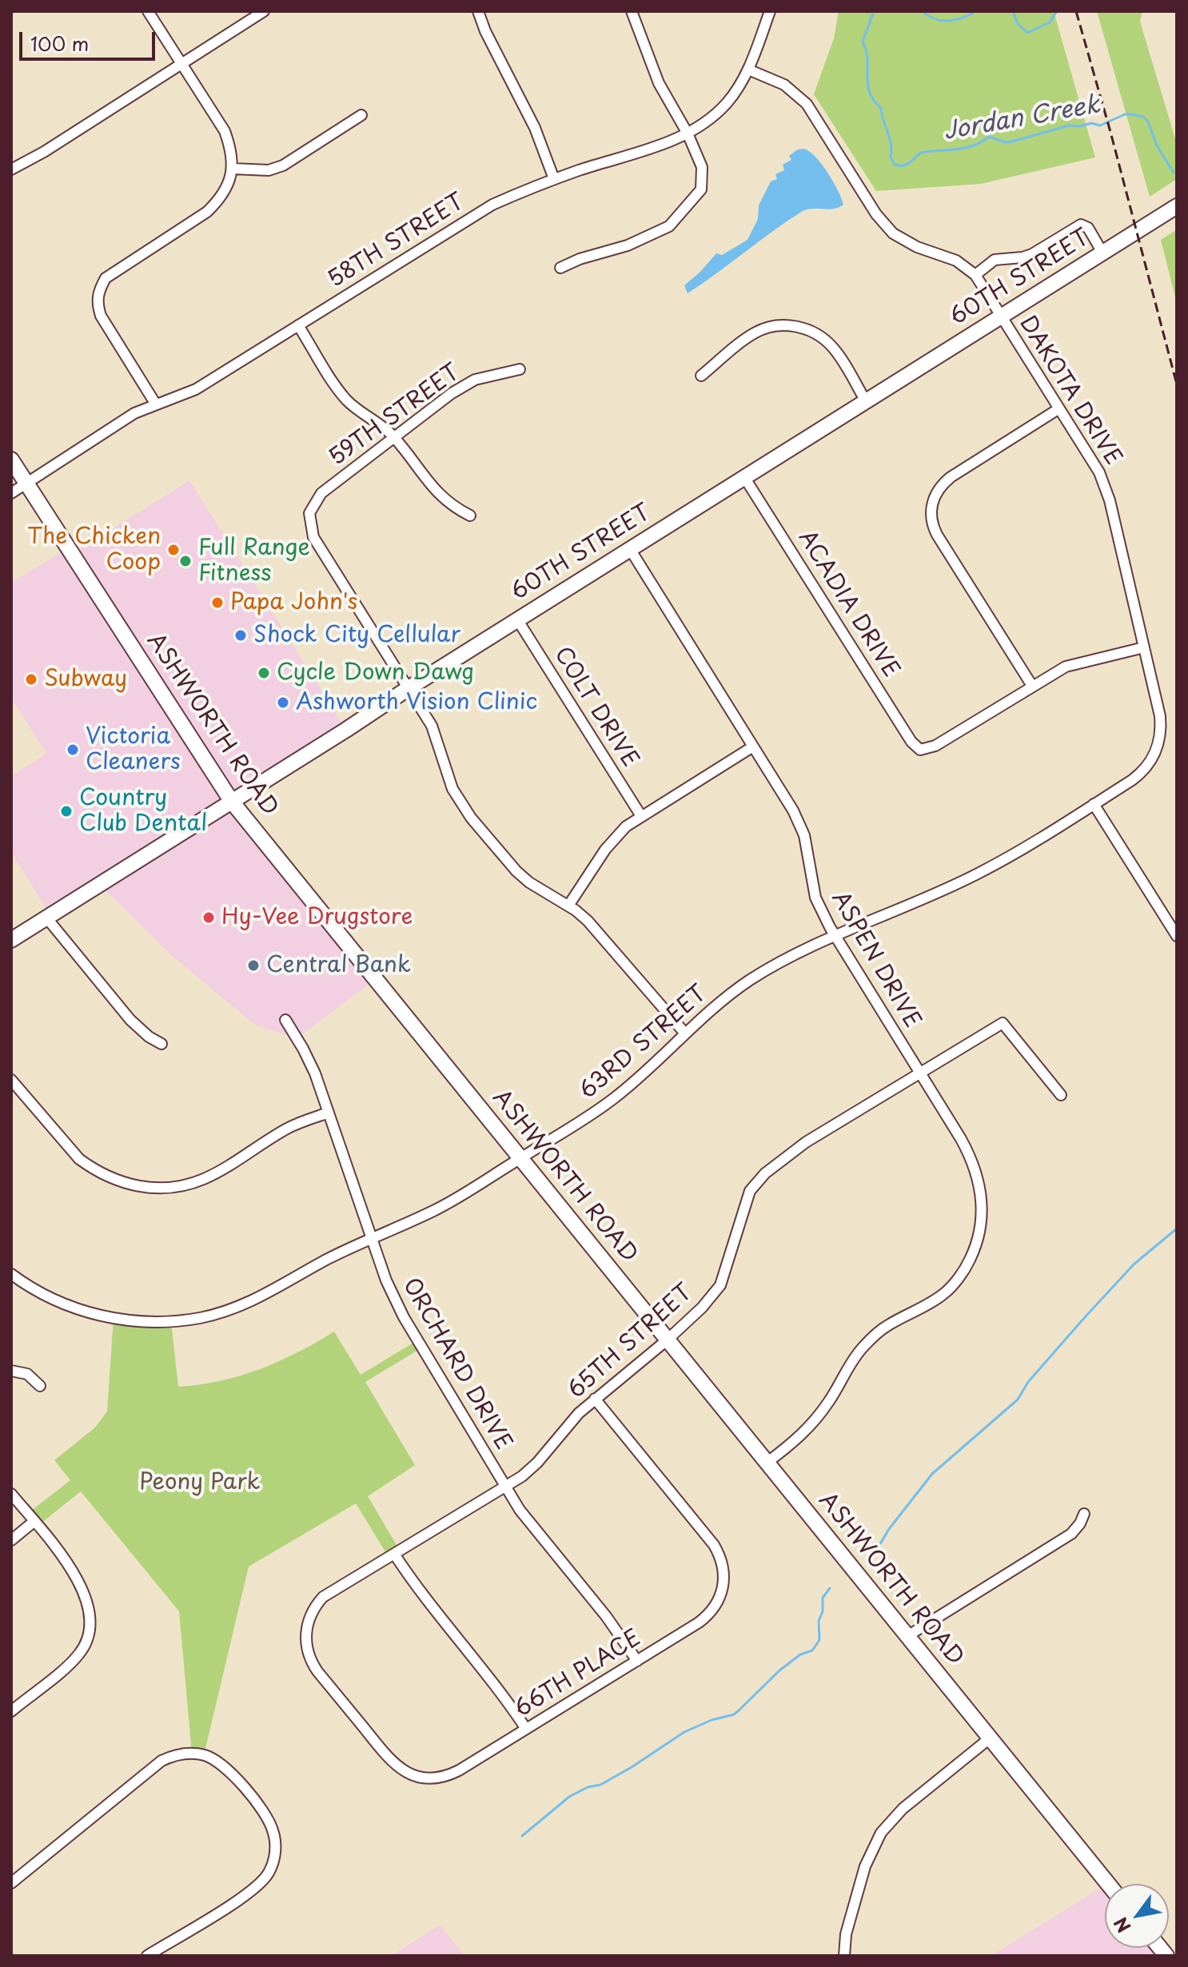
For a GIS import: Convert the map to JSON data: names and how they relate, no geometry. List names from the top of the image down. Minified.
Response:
{"streets":{"main road":["60TH STREET","ASHWORTH ROAD"],"street":["58TH STREET","DAKOTA DRIVE","59TH STREET","ACADIA DRIVE","COLT DRIVE","ASPEN DRIVE","63RD STREET","65TH STREET","ORCHARD DRIVE","66TH PLACE"]},"crossings":[["58TH STREET","DAKOTA DRIVE"],["58TH STREET","ASHWORTH ROAD"],["60TH STREET","DAKOTA DRIVE"],["60TH STREET","59TH STREET"],["60TH STREET","ACADIA DRIVE"],["60TH STREET","COLT DRIVE"],["60TH STREET","ASHWORTH ROAD"],["60TH STREET","ASPEN DRIVE"],["DAKOTA DRIVE","63RD STREET"],["59TH STREET","63RD STREET"],["ASHWORTH ROAD","ASPEN DRIVE"],["ASHWORTH ROAD","63RD STREET"],["ASHWORTH ROAD","65TH STREET"],["ASPEN DRIVE","63RD STREET"],["ASPEN DRIVE","65TH STREET"],["63RD STREET","ORCHARD DRIVE"],["65TH STREET","ORCHARD DRIVE"],["65TH STREET","66TH PLACE"],["ORCHARD DRIVE","66TH PLACE"]],"water":["Jordan Creek"],"parks":["Peony Park"],"places":["The Chicken Coop","Full Range Fitness","Papa John's","Shock City Cellular","Cycle Down Dawg","Subway","Ashworth Vision Clinic","Victoria Cleaners","Country Club Dental","Hy-Vee Drugstore","Central Bank"],"scale_bar":"100 m","north":"bottom left"}
